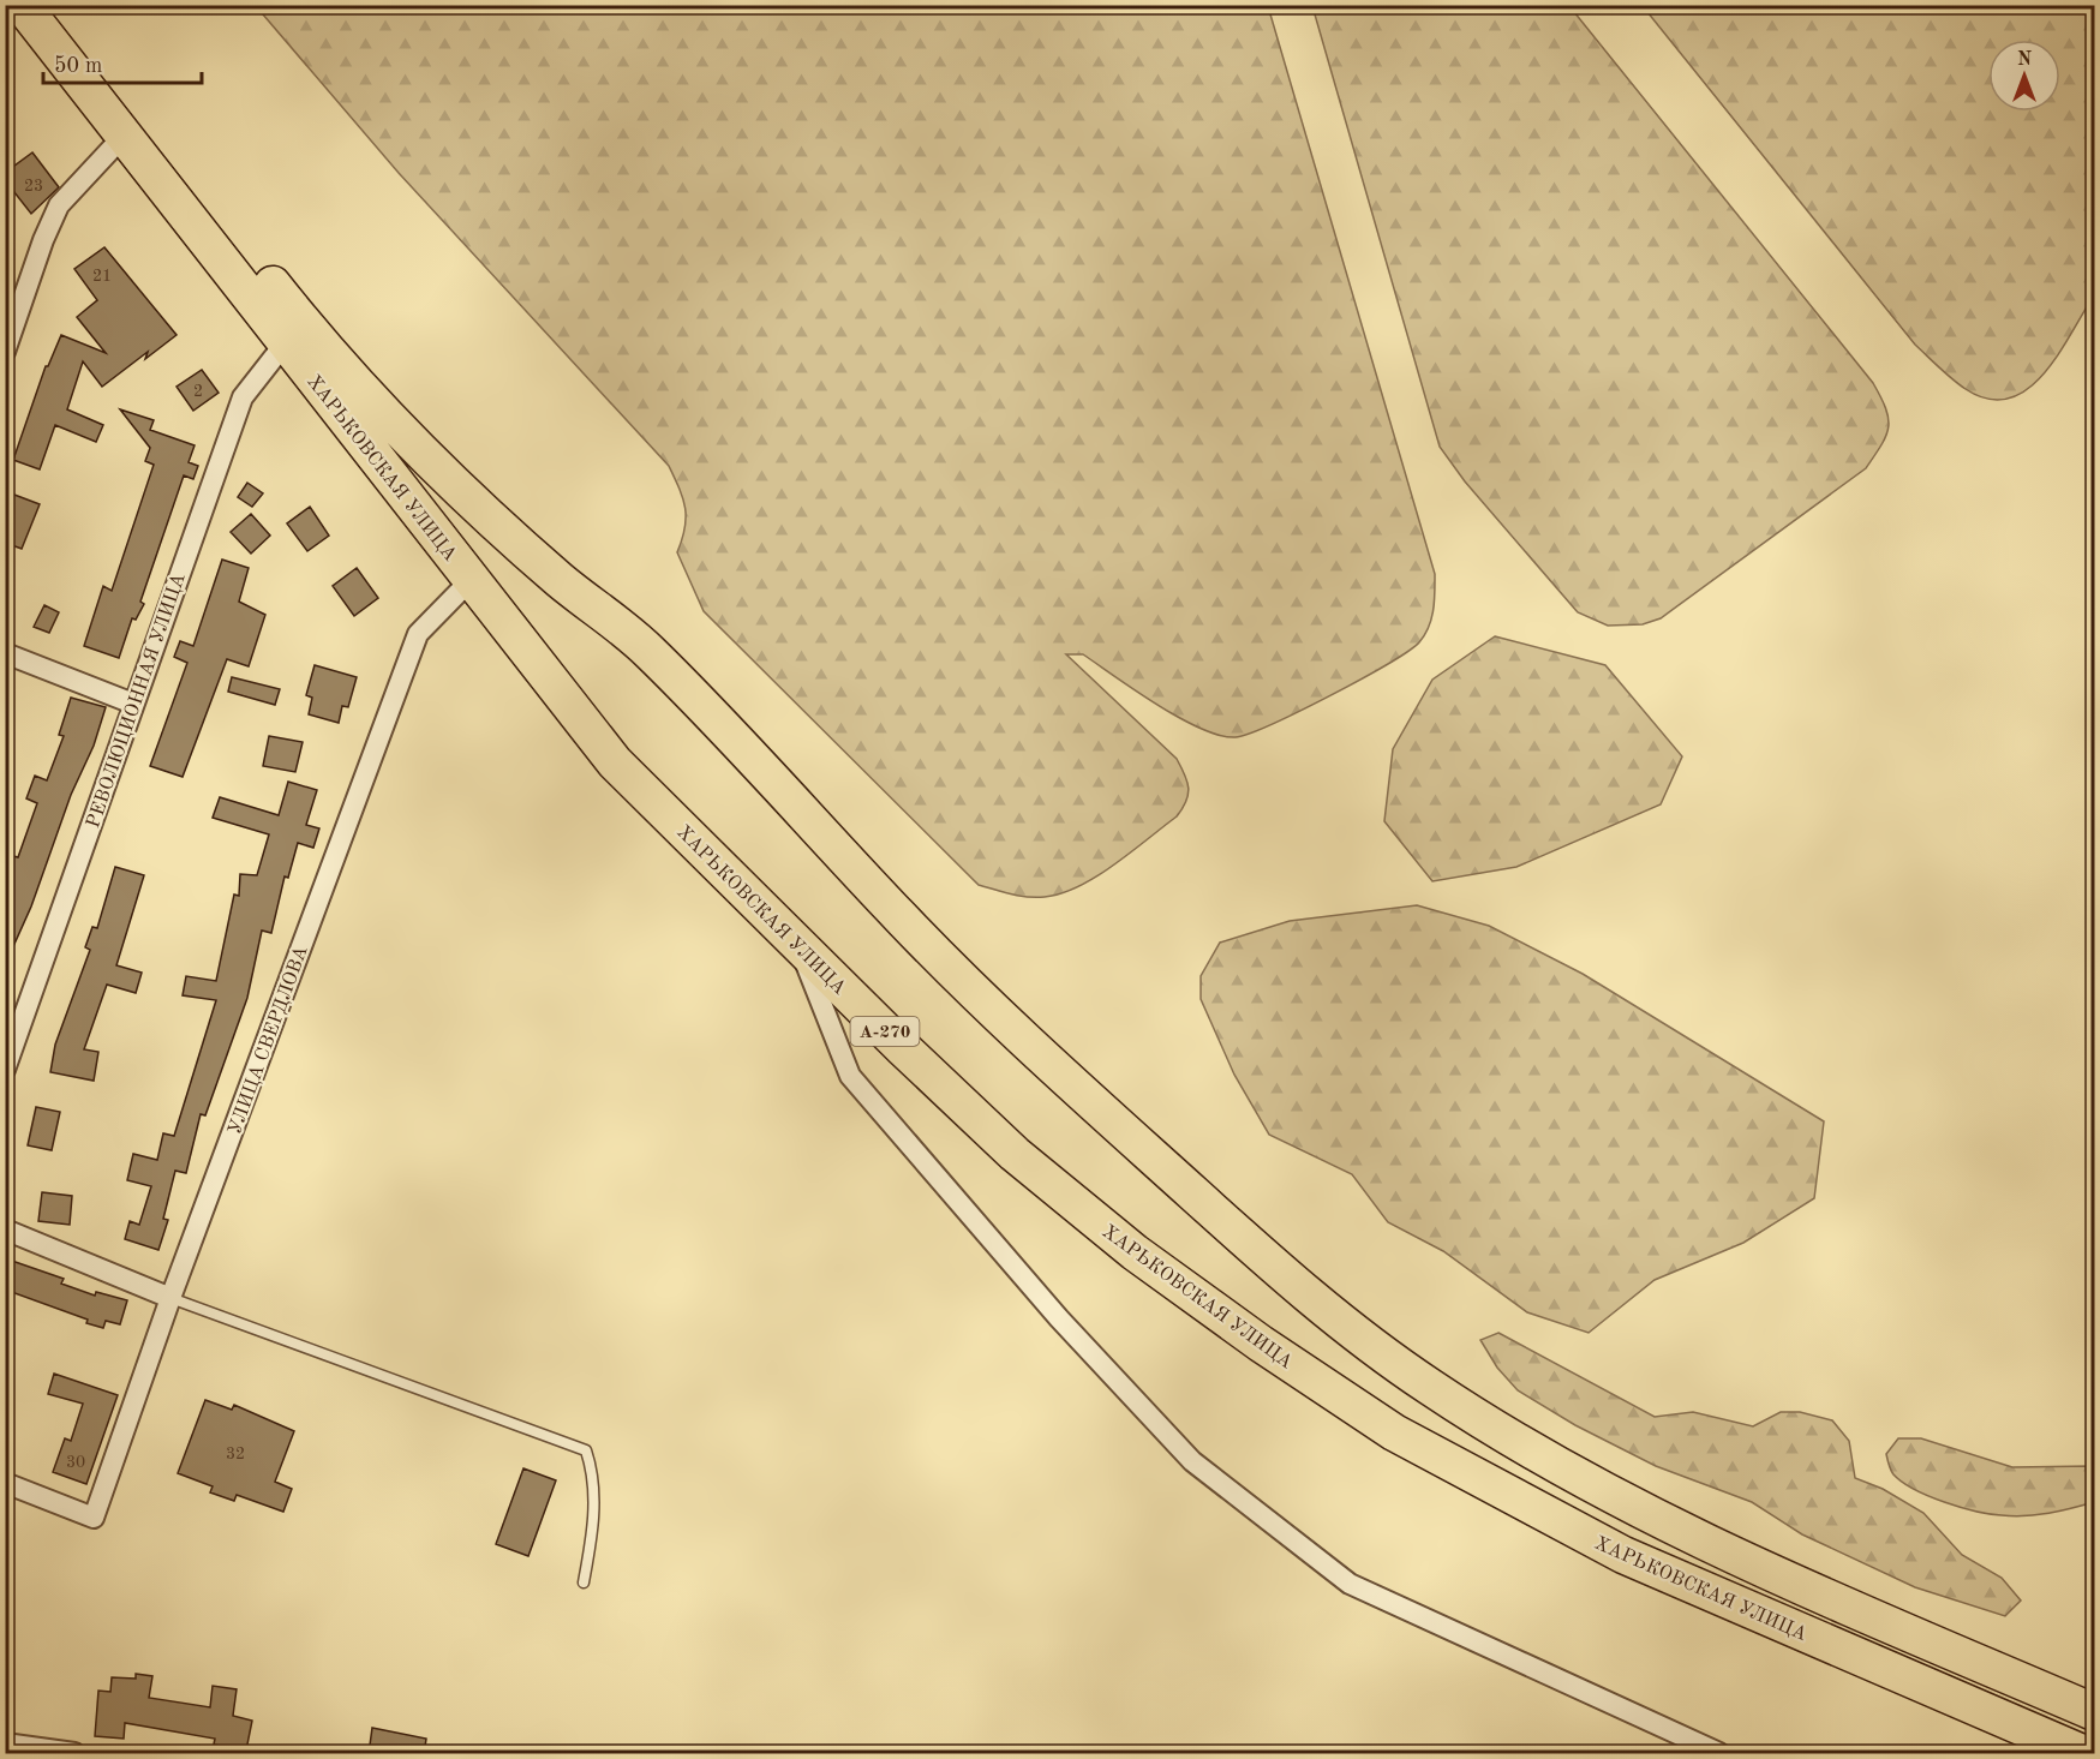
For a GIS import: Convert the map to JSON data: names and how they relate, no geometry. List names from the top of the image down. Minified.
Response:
{"streets":{"highway":["ХАРЬКОВСКАЯ УЛИЦА","А-270"],"street":["РЕВОЛЮЦИОННАЯ УЛИЦА","УЛИЦА СВЕРДЛОВА"]},"crossings":[["ХАРЬКОВСКАЯ УЛИЦА","РЕВОЛЮЦИОННАЯ УЛИЦА"],["ХАРЬКОВСКАЯ УЛИЦА","УЛИЦА СВЕРДЛОВА"]],"house_numbers":["23","21","2","32","30"],"scale_bar":"50 m","north":"top"}
